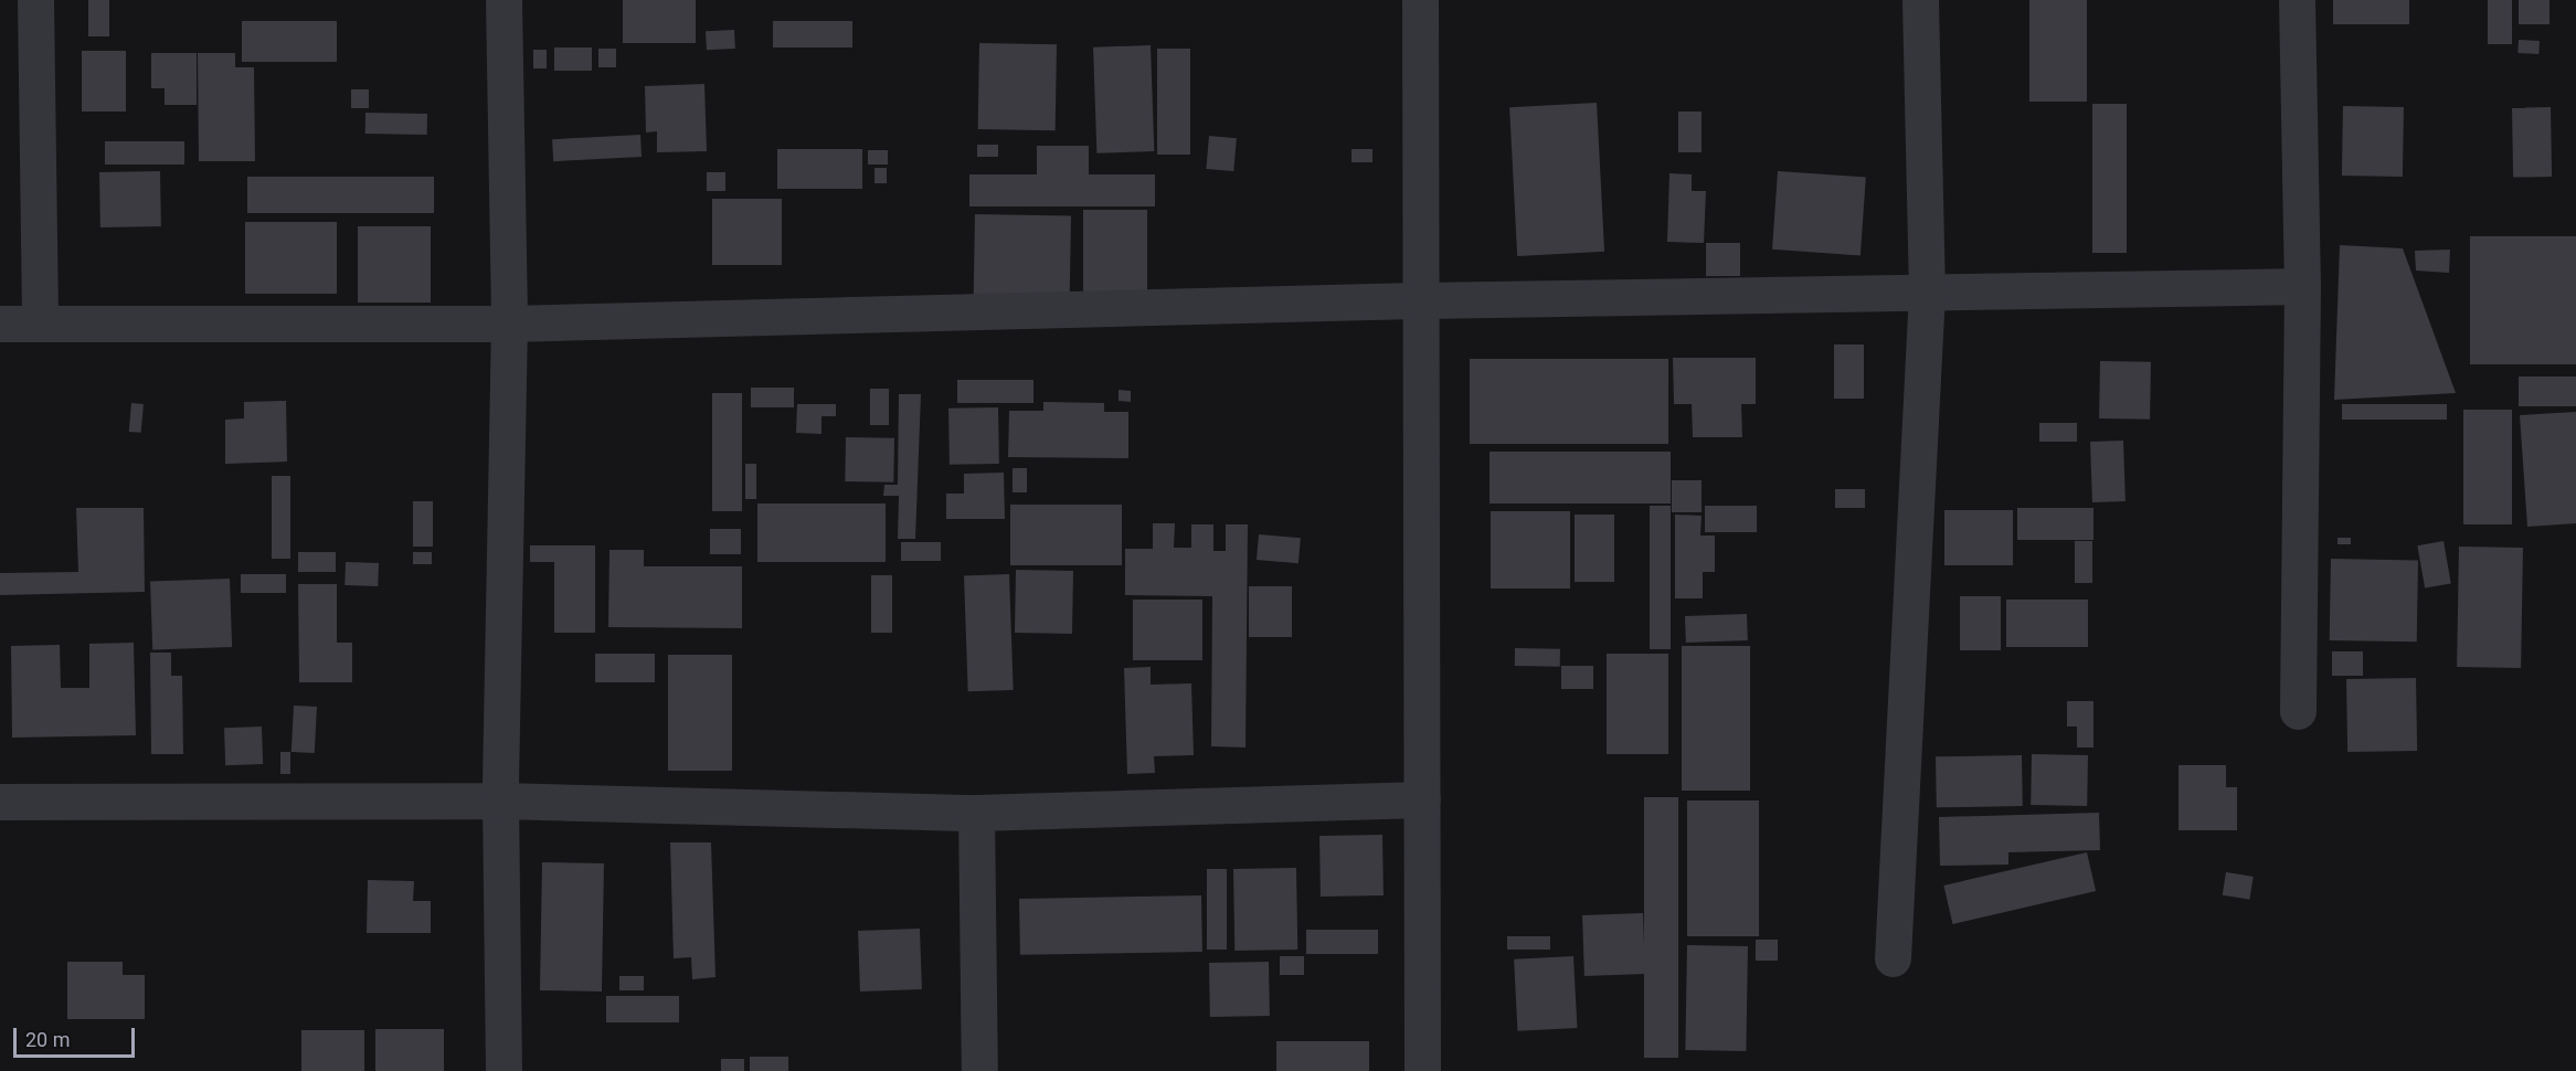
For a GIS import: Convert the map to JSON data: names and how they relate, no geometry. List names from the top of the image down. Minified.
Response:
{"scale_bar":"20 m"}
